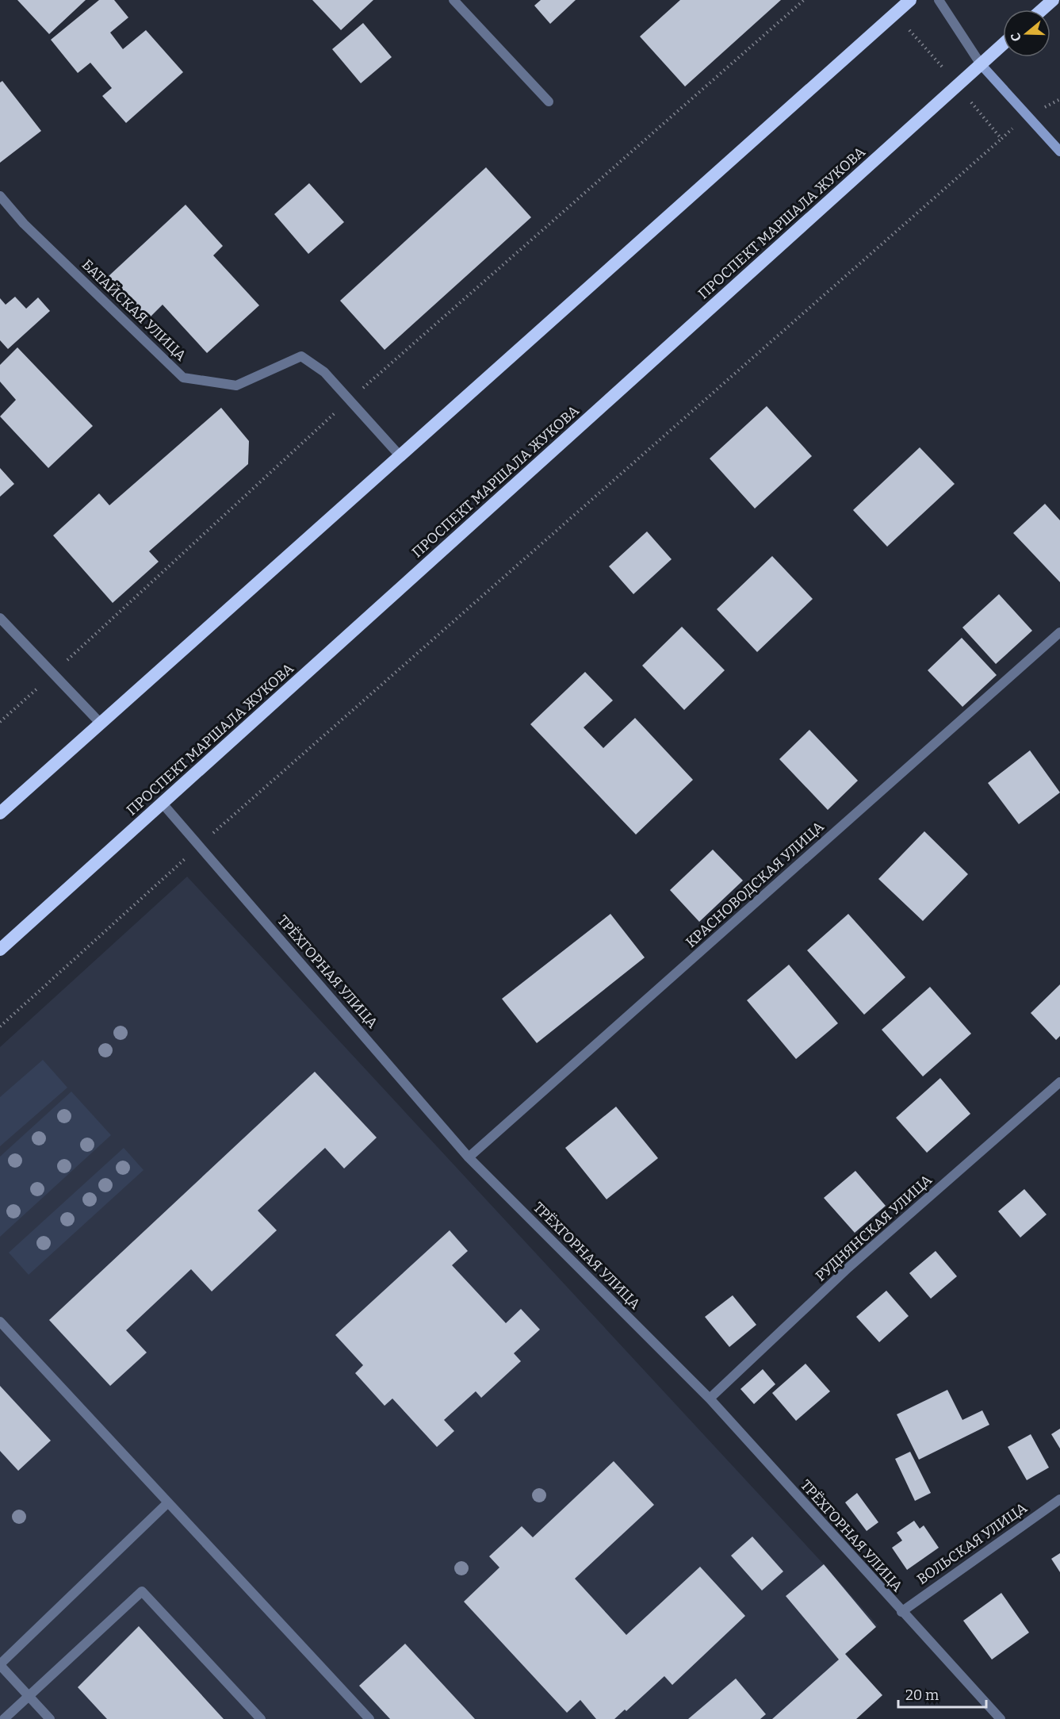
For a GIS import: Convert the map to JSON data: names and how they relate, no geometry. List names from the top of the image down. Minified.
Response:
{"streets":{"highway":["ПРОСПЕКТ МАРШАЛА ЖУКОВА"],"street":["БАТАЙСКАЯ УЛИЦА","КРАСНОВОДСКАЯ УЛИЦА","ТРЁХГОРНАЯ УЛИЦА","РУДНЯНСКАЯ УЛИЦА","ВОЛЬСКАЯ УЛИЦА"]},"crossings":[["ПРОСПЕКТ МАРШАЛА ЖУКОВА","ТРЁХГОРНАЯ УЛИЦА"],["КРАСНОВОДСКАЯ УЛИЦА","ТРЁХГОРНАЯ УЛИЦА"],["ТРЁХГОРНАЯ УЛИЦА","РУДНЯНСКАЯ УЛИЦА"],["ТРЁХГОРНАЯ УЛИЦА","ВОЛЬСКАЯ УЛИЦА"]],"scale_bar":"20 m","north":"left"}
